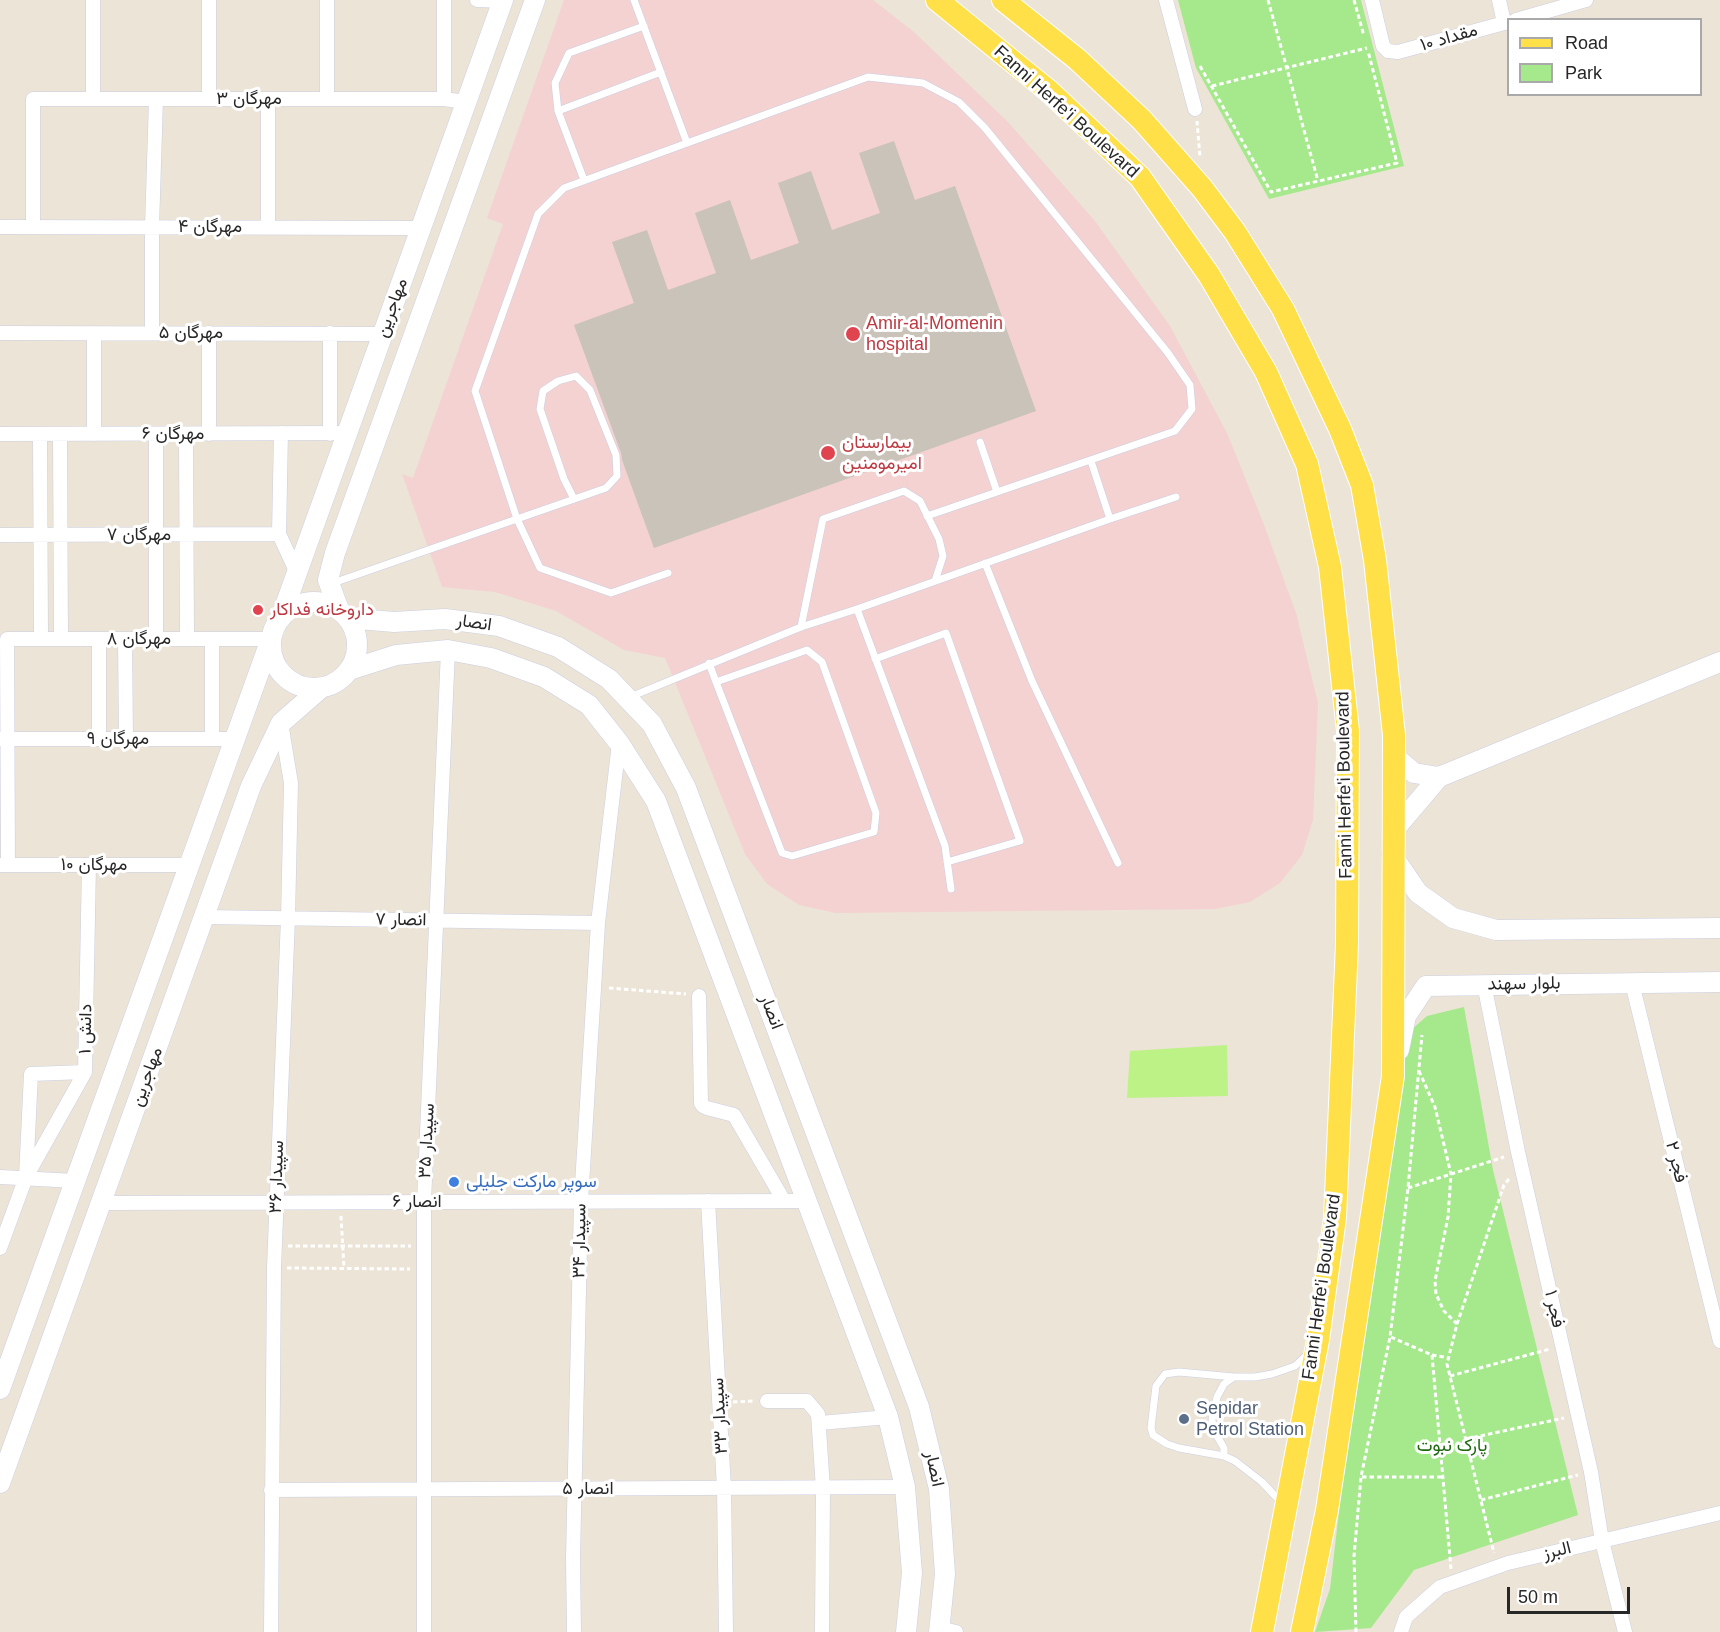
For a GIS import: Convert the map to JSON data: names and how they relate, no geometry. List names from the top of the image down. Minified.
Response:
{"streets":{"main road":["Fanni Herfe'i Boulevard","مهاجرین","انصار","بلوار سهند"],"street":["مقداد ۱۰","مهرگان ۳","مهرگان ۴","مهرگان ۵","مهرگان ۶","مهرگان ۷","مهرگان ۸","مهرگان ۹","مهرگان ۱۰","انصار ۷","دانش ۱","سپیدار ۳۵","فجر ۲","سپیدار ۳۶","انصار ۶","سپیدار ۳۴","فجر ۱","سپیدار ۳۳","انصار ۵","البرز"]},"crossings":[["مهرگان ۳","مهرگان ۴"],["مهرگان ۳","مهاجرین"],["Fanni Herfe'i Boulevard","بلوار سهند"],["مهرگان ۴","مهاجرین"],["مهاجرین","مهرگان ۵"],["مهاجرین","مهرگان ۶"],["مهاجرین","انصار"],["مهاجرین","مهرگان ۸"],["مهاجرین","مهرگان ۹"],["مهاجرین","مهرگان ۱۰"],["مهاجرین","انصار ۷"],["مهاجرین","سپیدار ۳۶"],["مهاجرین","انصار ۶"],["انصار","مهرگان ۸"],["انصار","سپیدار ۳۵"],["انصار","انصار ۶"],["انصار","سپیدار ۳۴"],["انصار","انصار ۵"],["مهرگان ۸","مهرگان ۹"],["مهرگان ۱۰","دانش ۱"],["انصار ۷","سپیدار ۳۵"],["انصار ۷","سپیدار ۳۶"],["انصار ۷","سپیدار ۳۴"],["بلوار سهند","فجر ۲"],["بلوار سهند","فجر ۱"],["سپیدار ۳۵","انصار ۶"],["سپیدار ۳۵","انصار ۵"],["سپیدار ۳۶","انصار ۶"],["سپیدار ۳۶","انصار ۵"],["انصار ۶","سپیدار ۳۴"],["انصار ۶","سپیدار ۳۳"],["سپیدار ۳۴","انصار ۵"],["فجر ۱","البرز"],["سپیدار ۳۳","انصار ۵"]],"parks":["پارک نبوت"],"places":["Amir-al-Momenin hospital","بیمارستان امیرمومنین","داروخانه فداکار","سوپر مارکت جلیلی","Sepidar Petrol Station"],"legend":["Road","Park"],"scale_bar":"50 m"}
